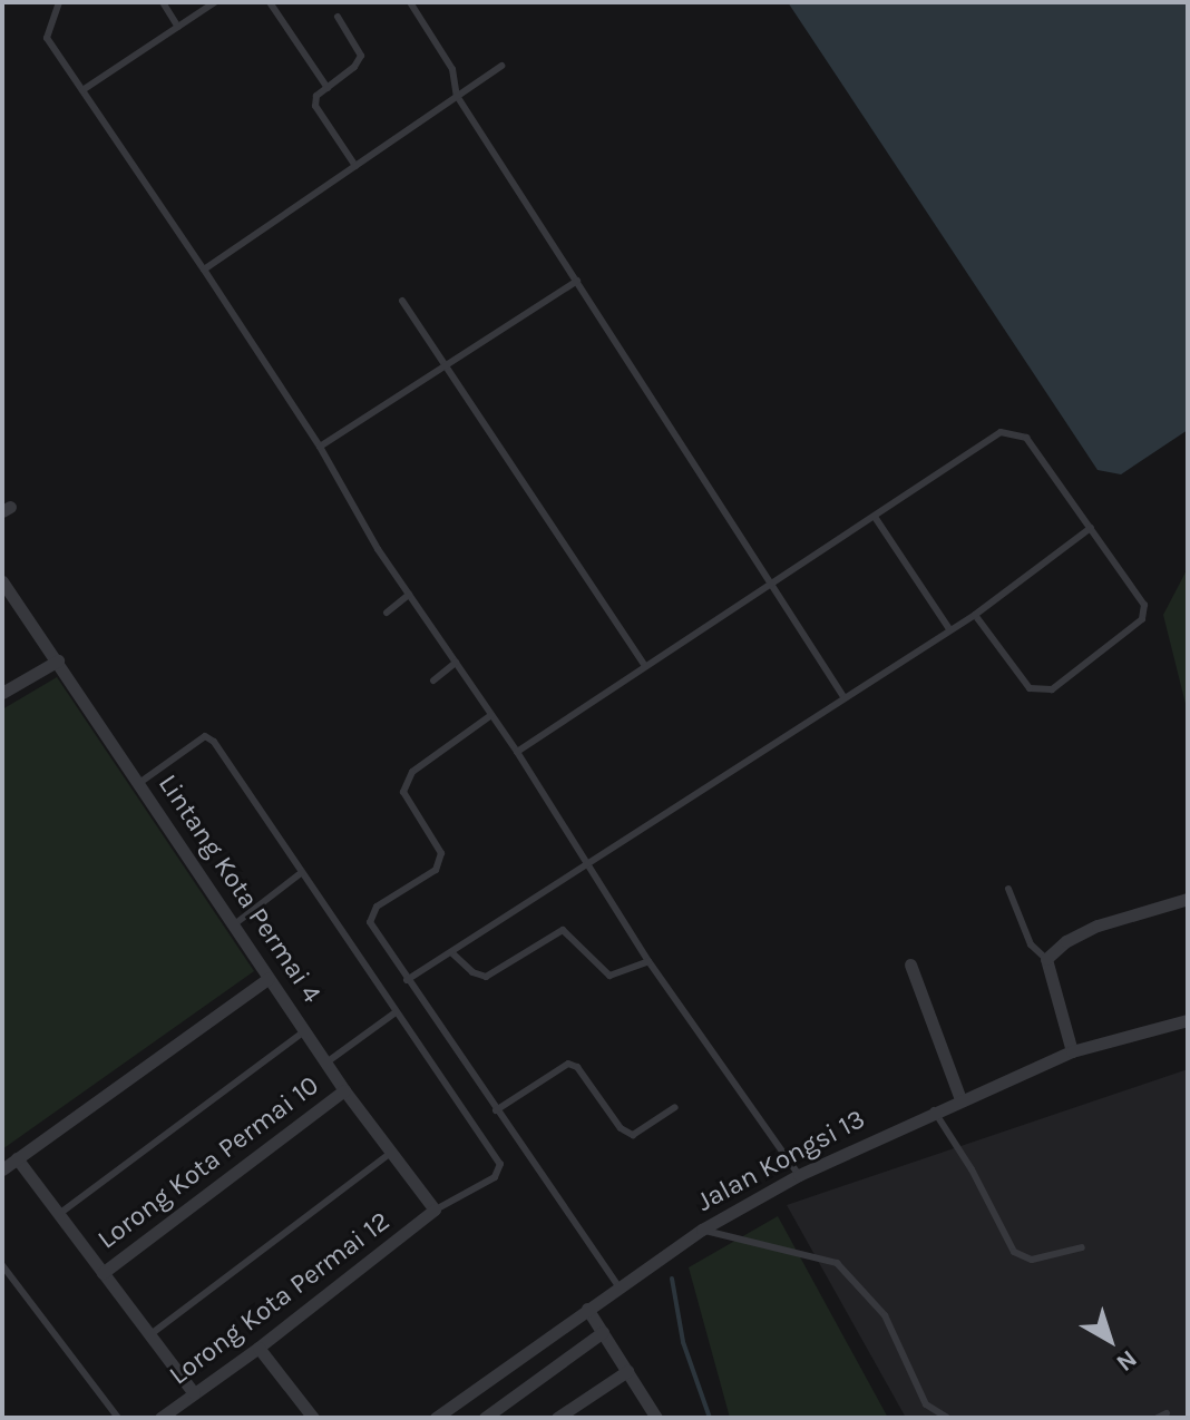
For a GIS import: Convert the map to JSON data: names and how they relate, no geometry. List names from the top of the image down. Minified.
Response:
{"streets":{"street":["Lintang Kota Permai 4","Jalan Kongsi 13","Lorong Kota Permai 10","Lorong Kota Permai 12"]},"crossings":[["Lintang Kota Permai 4","Lorong Kota Permai 10"],["Lintang Kota Permai 4","Lorong Kota Permai 12"]],"north":"bottom right"}
